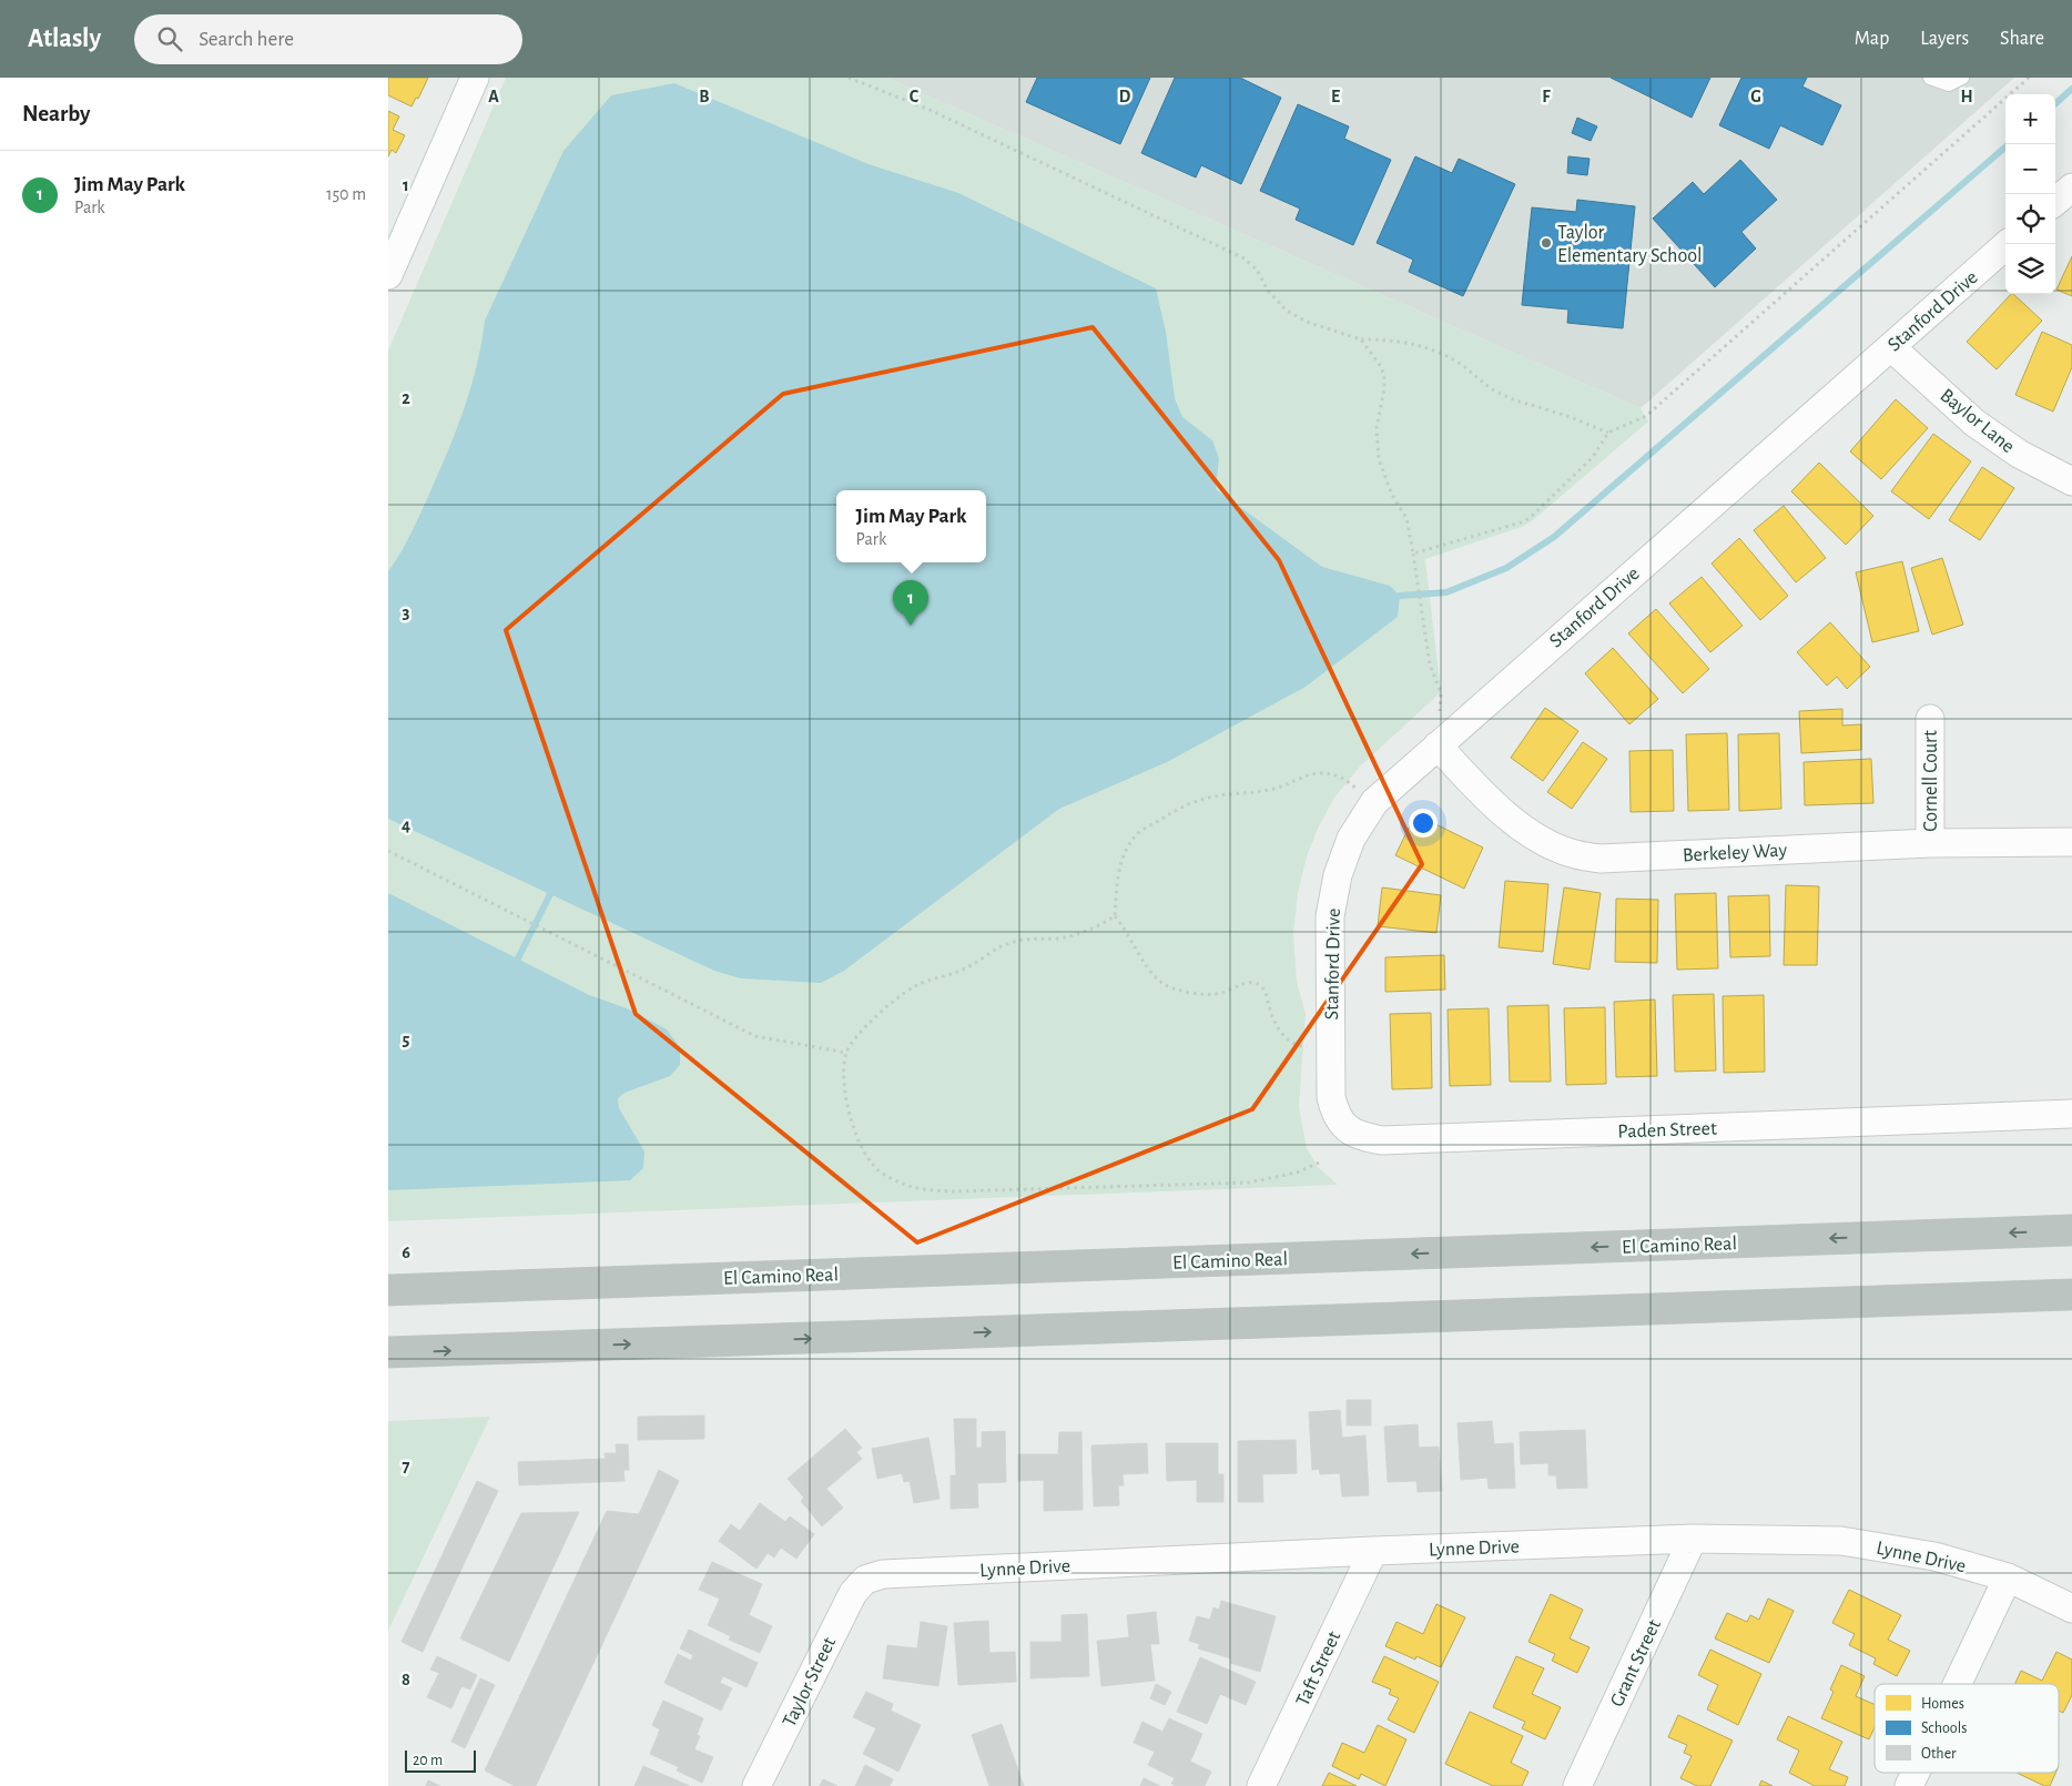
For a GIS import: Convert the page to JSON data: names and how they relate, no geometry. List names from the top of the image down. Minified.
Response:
{"streets":{"highway":["El Camino Real"],"street":["Stanford Drive","Baylor Lane","Cornell Court","Berkeley Way","Paden Street","Lynne Drive","Grant Street","Taft Street","Taylor Street"]},"crossings":[["Stanford Drive","Baylor Lane"],["Stanford Drive","Berkeley Way"],["Stanford Drive","Paden Street"],["Cornell Court","Berkeley Way"],["Lynne Drive","Grant Street"],["Lynne Drive","Taft Street"],["Lynne Drive","Taylor Street"]],"places":["Taylor Elementary School"],"legend":["Homes","Schools","Other"],"scale_bar":"20 m","page":{"header":"Atlasly","search":"Search here","nav":["Map","Layers","Share"],"heading":"Nearby","map_buttons":["+","−"],"list":[{"mark":"1","name":"Jim May Park","note":"Park","value":"150 m"}],"popup":["Jim May Park","Park"],"pins":"1","scale":"20 m"},"grid":{"columns":["A","B","C","D","E","F","G","H"],"rows":["1","2","3","4","5","6","7","8"]}}
